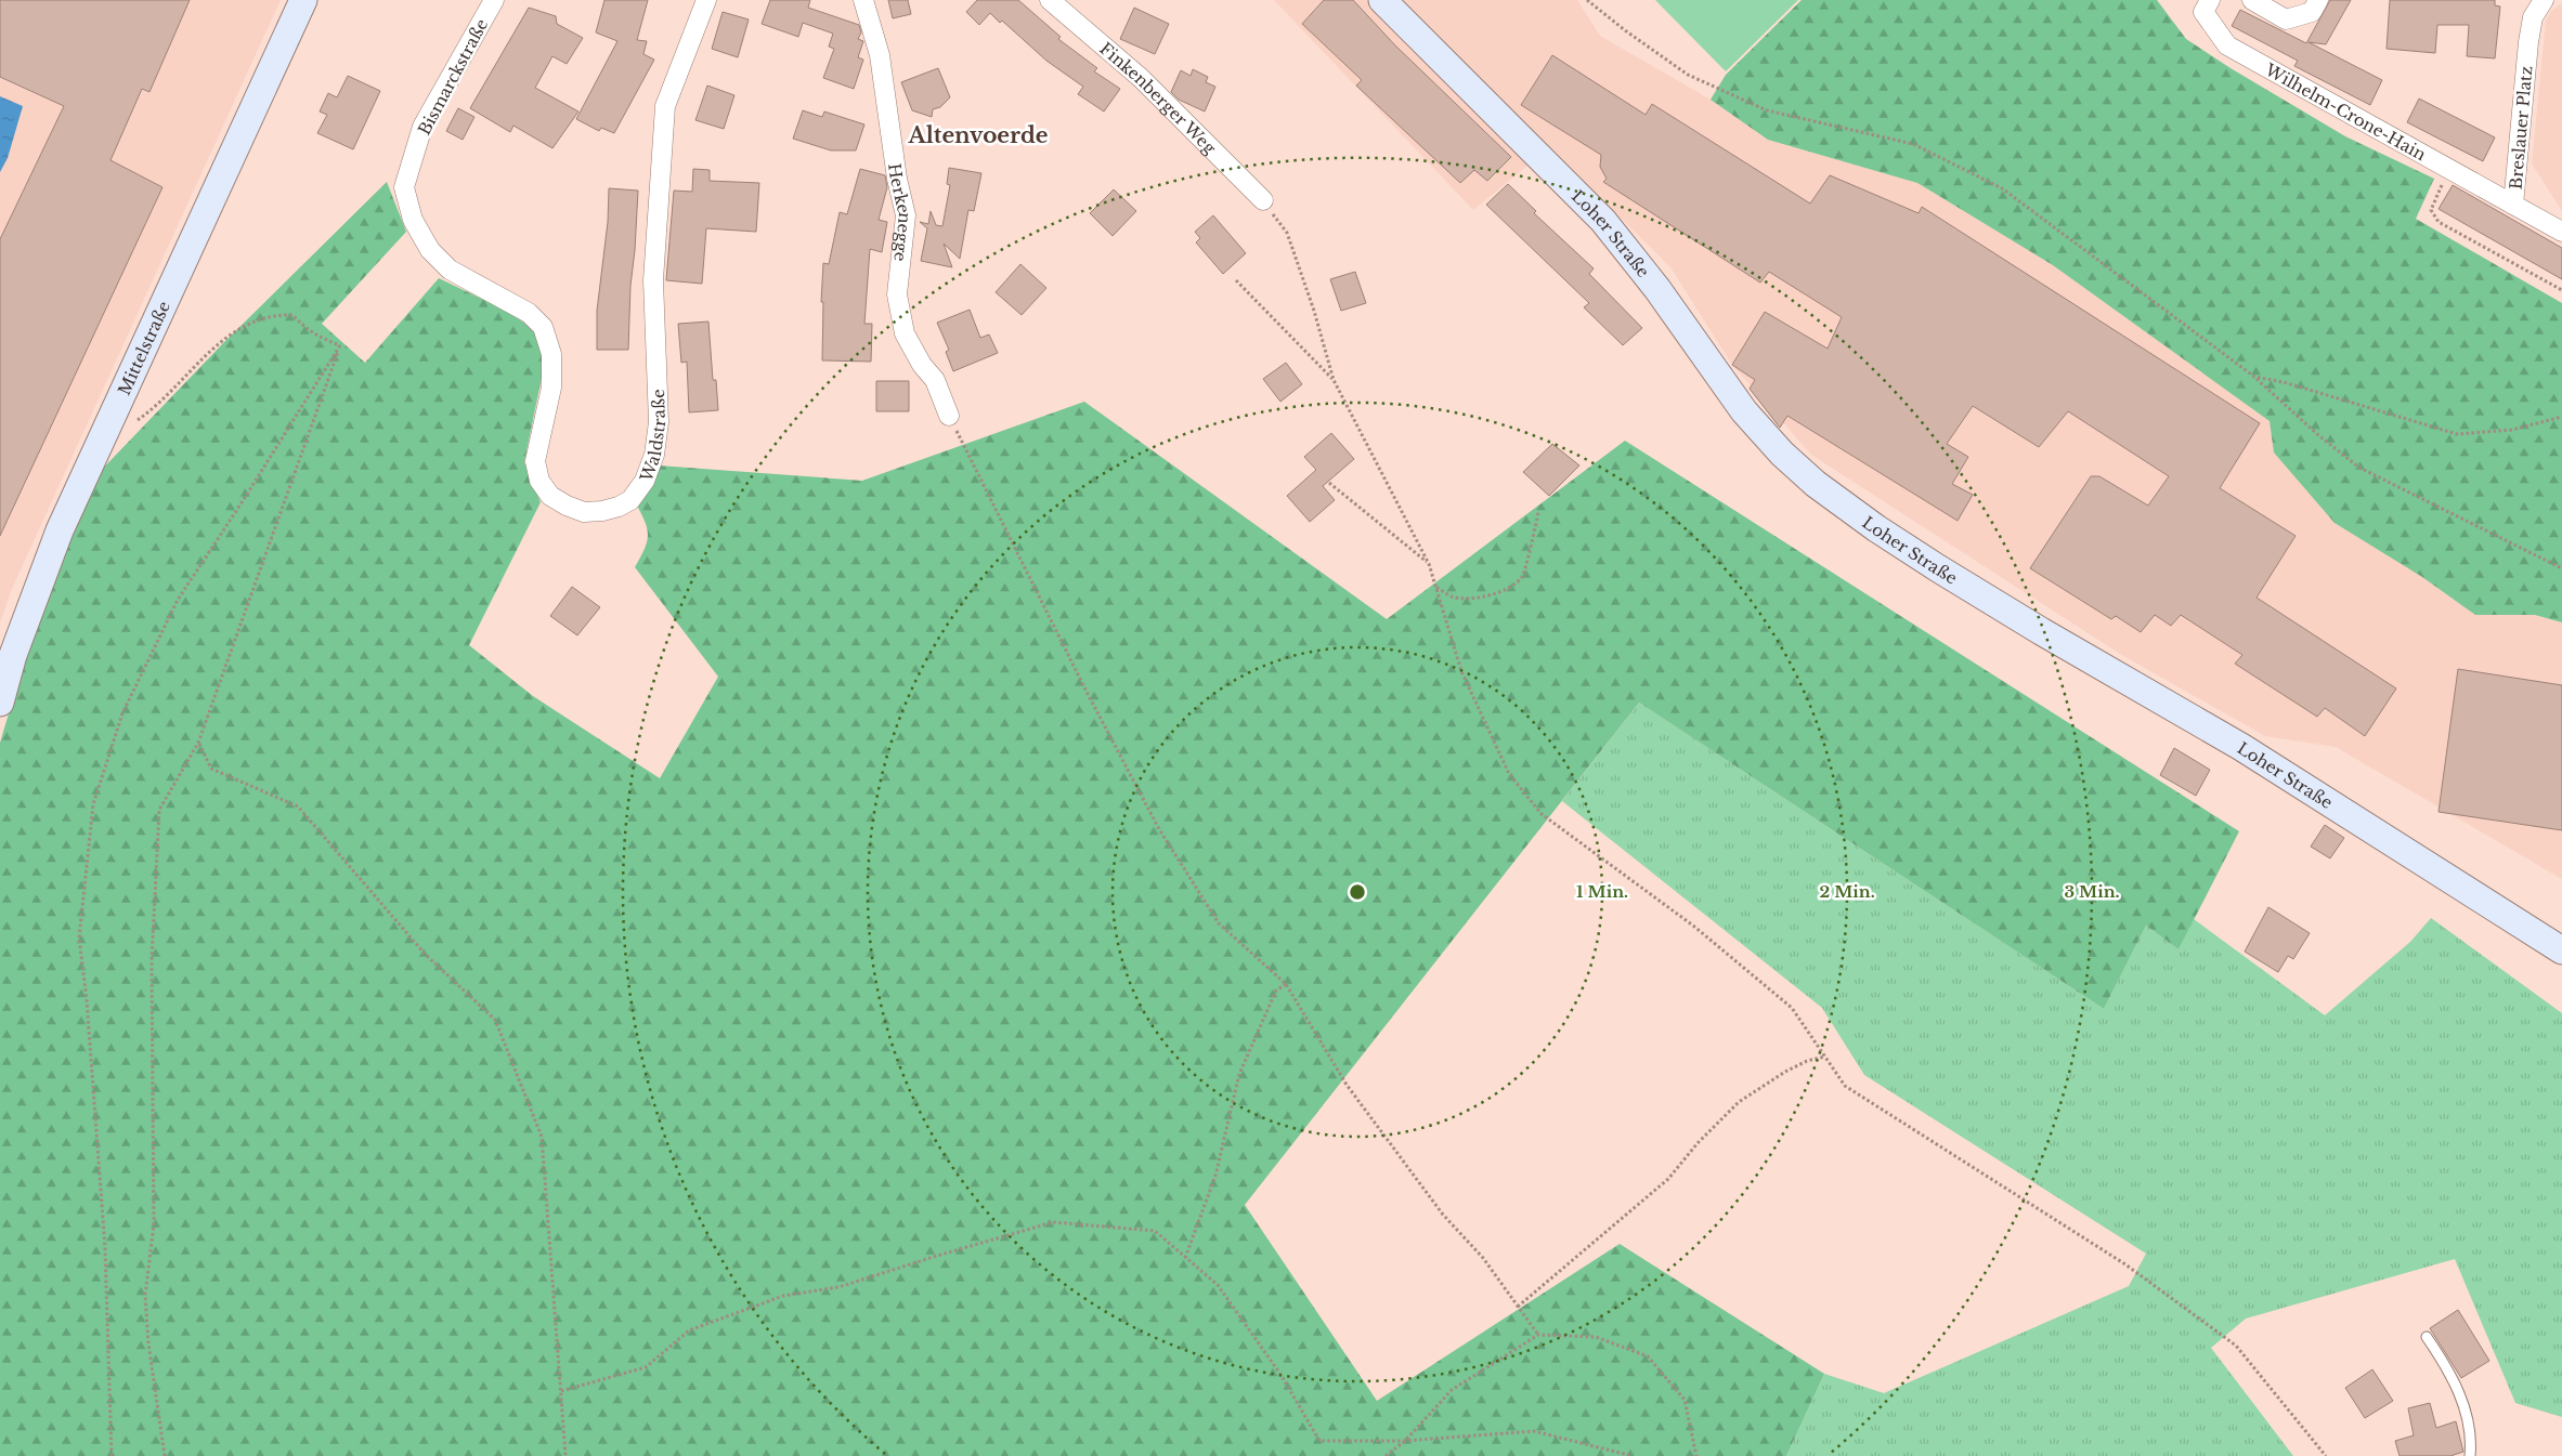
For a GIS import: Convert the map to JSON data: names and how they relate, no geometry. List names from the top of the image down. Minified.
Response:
{"streets":{"main road":["Loher Straße","Mittelstraße"],"street":["Bismarckstraße","Finkenberger Weg","Wilhelm-Crone-Hain","Breslauer Platz","Herkenegge","Waldstraße"]},"crossings":[["Bismarckstraße","Waldstraße"],["Wilhelm-Crone-Hain","Breslauer Platz"]],"districts":["Altenvoerde"],"rings":["1 Min.","2 Min.","3 Min."]}
